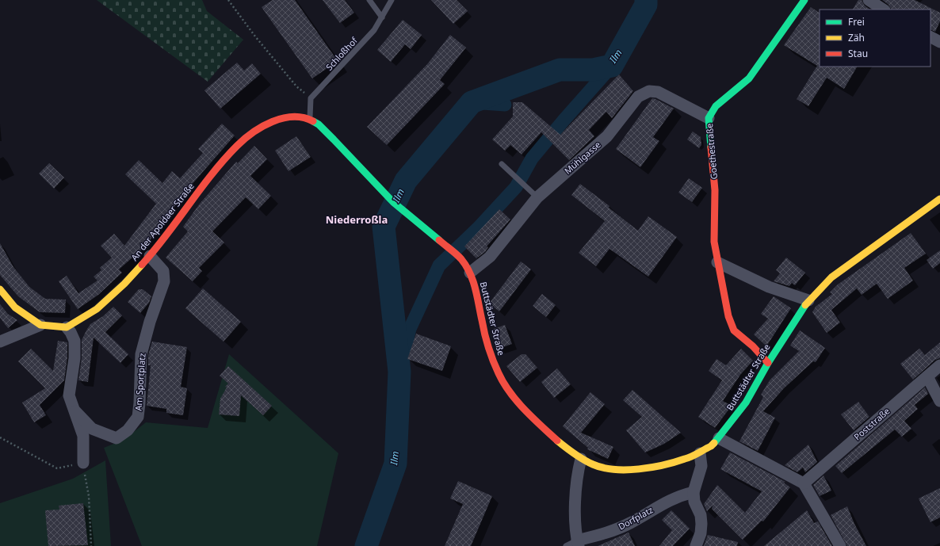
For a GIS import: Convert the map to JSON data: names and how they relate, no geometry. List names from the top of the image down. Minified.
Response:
{"streets":{"main road":["Goethestraße","An der Apoldaer Straße","Buttstädter Straße"],"street":["Mühlgasse","Am Sportplatz","Poststraße","Dorfplatz"],"lane":["Schloßhof"]},"crossings":[["Goethestraße","Mühlgasse"],["Goethestraße","Buttstädter Straße"],["Mühlgasse","Buttstädter Straße"],["An der Apoldaer Straße","Buttstädter Straße"],["An der Apoldaer Straße","Am Sportplatz"]],"districts":["Niederroßla"],"water":["Ilm"],"legend":["Frei","Zäh","Stau"]}
